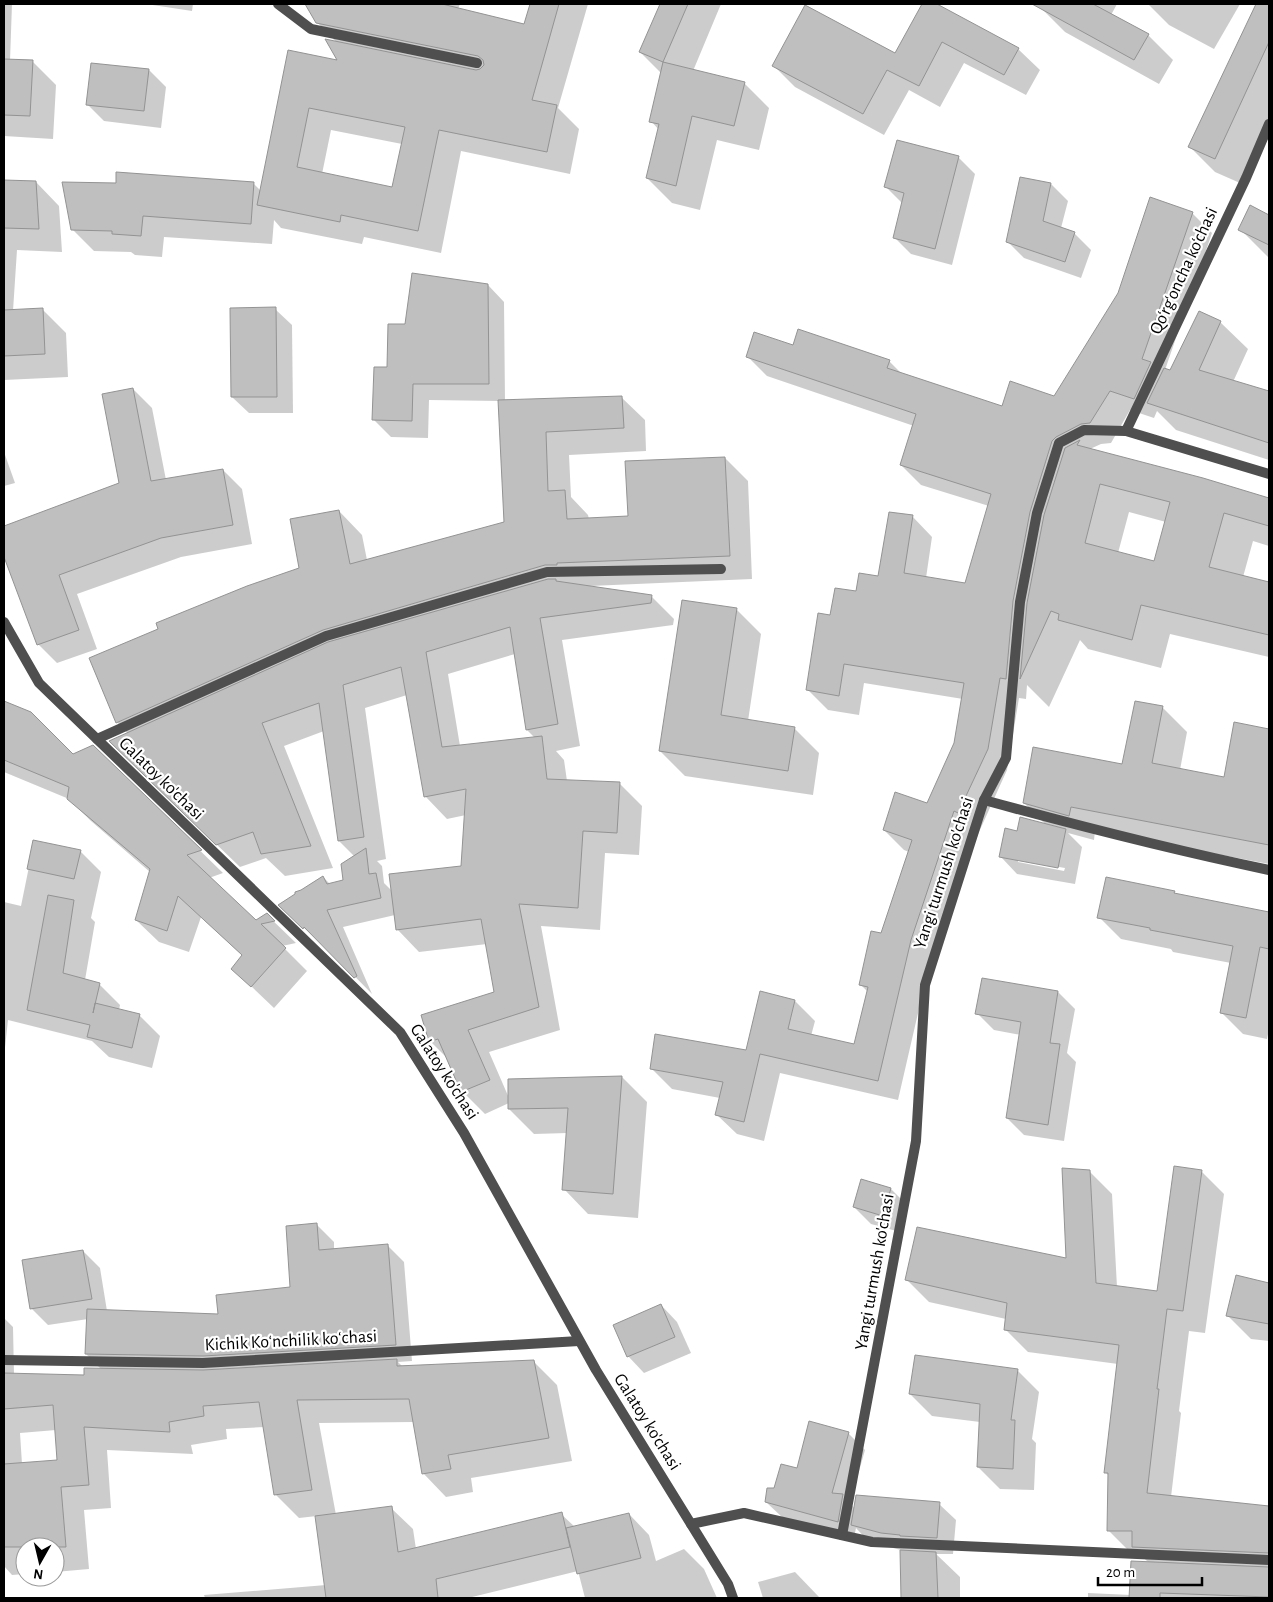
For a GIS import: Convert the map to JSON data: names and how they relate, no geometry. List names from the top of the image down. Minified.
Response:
{"streets":{"street":["Qo‘rg‘oncha ko‘chasi","Galatoy ko'chasi","Yangi turmush ko'chasi","Kichik Koʻnchilik koʻchasi"]},"crossings":[["Qo‘rg‘oncha ko‘chasi","Yangi turmush ko'chasi"],["Galatoy ko'chasi","Kichik Koʻnchilik koʻchasi"]],"scale_bar":"20 m","north":"bottom"}
